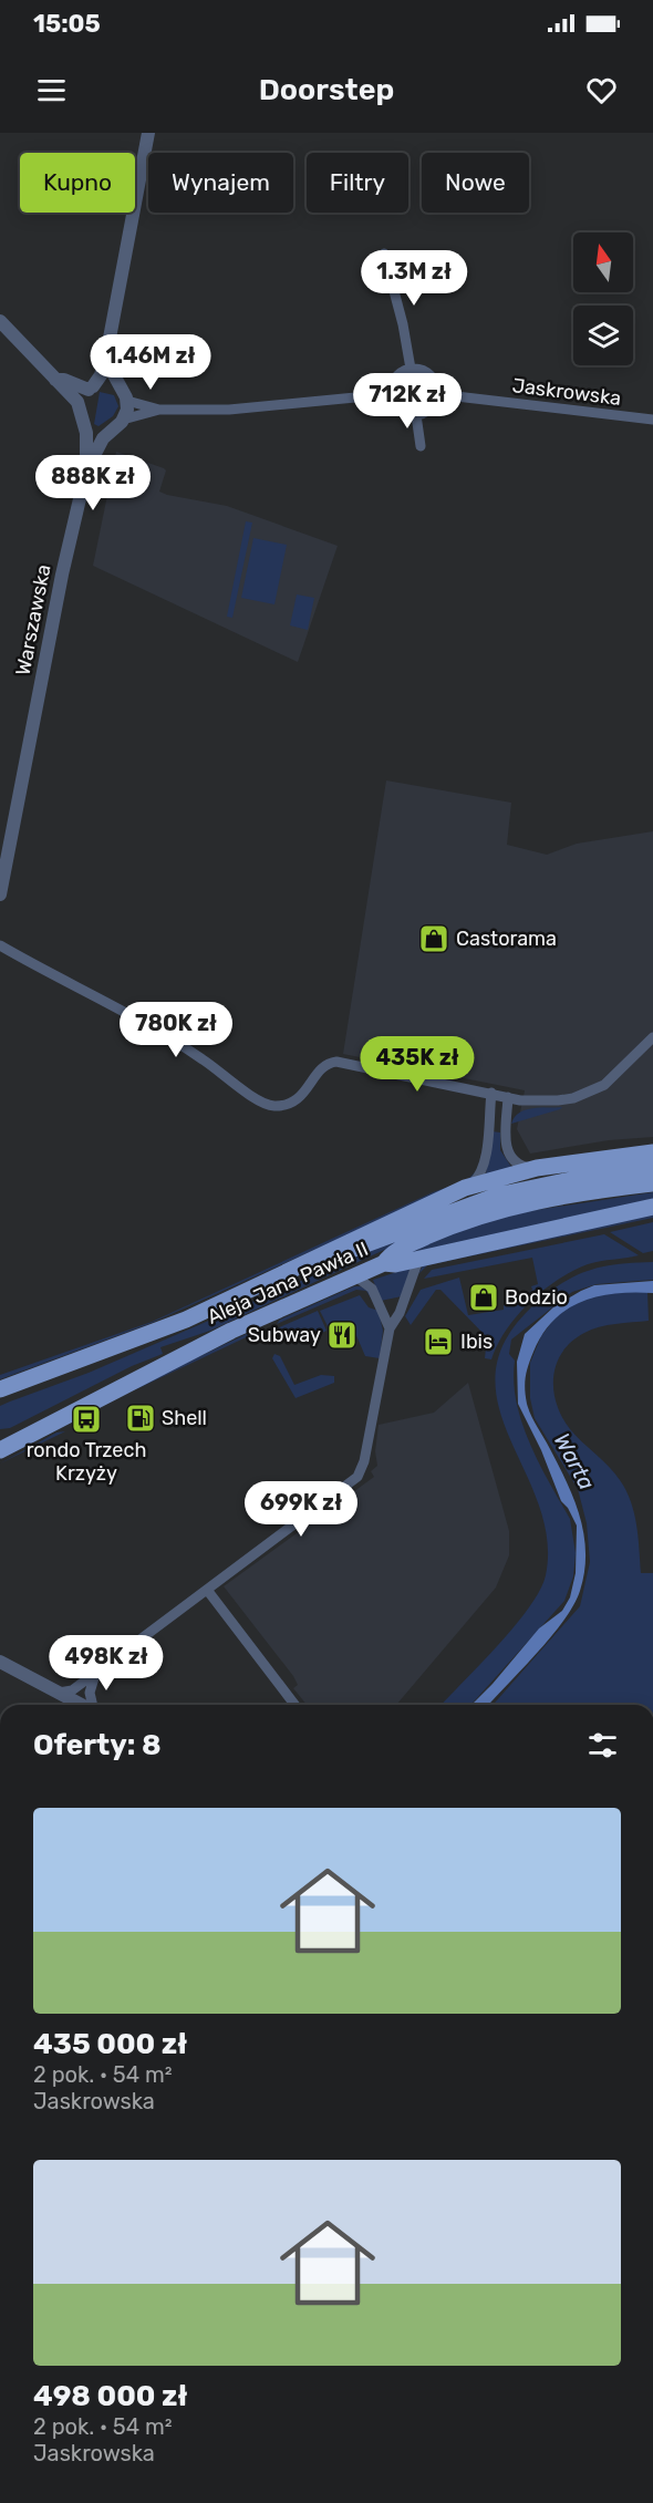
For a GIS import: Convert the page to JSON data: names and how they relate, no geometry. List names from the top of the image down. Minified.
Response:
{"streets":{"main road":["Aleja Jana Pawła II"],"street":["Jaskrowska","Warszawska"]},"water":["Warta"],"places":{"shop":["Castorama","Bodzio"],"restaurant":["Subway"],"hotel":["Ibis"],"fuel station":["Shell"],"bus stop":["rondo Trzech Krzyży"]},"north":"top","page":{"status":"15:05","header":"Doorstep","chip":["Kupno","Wynajem","Filtry","Nowe"],"price":["1.3M zł","1.46M zł","712K zł","888K zł","780K zł","435K zł","699K zł","498K zł"],"heading":"Oferty: 8","list":[{"name":"435 000 zł","note":"2 pok. · 54 m² · Jaskrowska"},{"name":"498 000 zł","note":"2 pok. · 54 m² · Jaskrowska"}]}}
